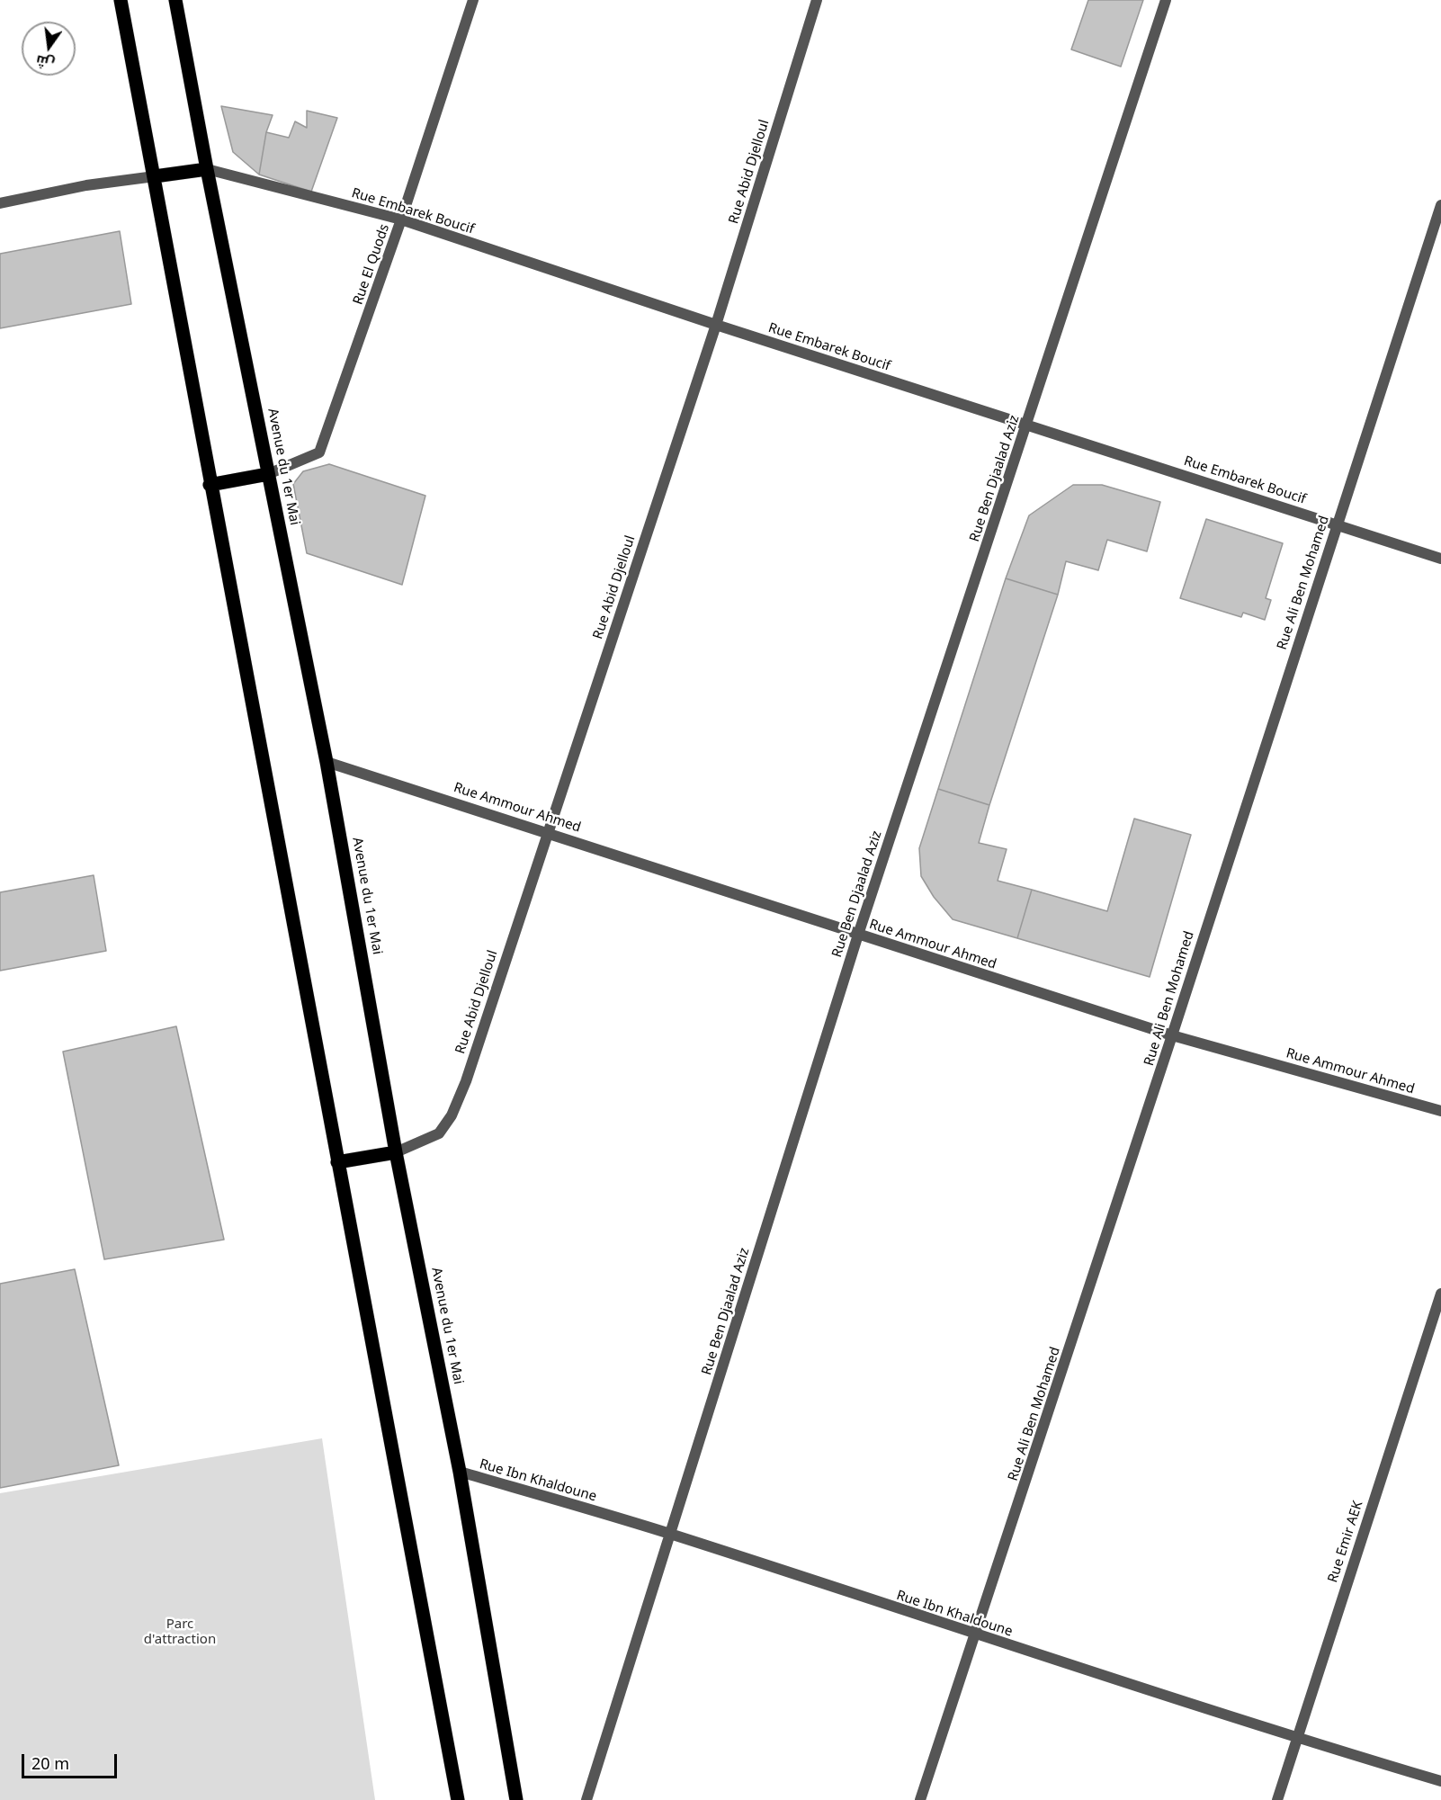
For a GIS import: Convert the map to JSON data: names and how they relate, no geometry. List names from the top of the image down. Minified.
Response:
{"streets":{"main road":["Avenue du 1er Mai"],"street":["Rue Abid Djelloul","Rue Embarek Boucif","Rue El Quods","Rue Ben Djaalad Aziz","Rue Ali Ben Mohamed","Rue Ammour Ahmed","Rue Ibn Khaldoune","Rue Emir AEK"]},"crossings":[["Rue Abid Djelloul","Rue Embarek Boucif"],["Rue Abid Djelloul","Avenue du 1er Mai"],["Rue Abid Djelloul","Rue Ammour Ahmed"],["Rue Embarek Boucif","Rue El Quods"],["Rue Embarek Boucif","Avenue du 1er Mai"],["Rue Embarek Boucif","Rue Ben Djaalad Aziz"],["Rue Embarek Boucif","Rue Ali Ben Mohamed"],["Rue El Quods","Avenue du 1er Mai"],["Avenue du 1er Mai","Rue Ammour Ahmed"],["Avenue du 1er Mai","Rue Ibn Khaldoune"],["Rue Ben Djaalad Aziz","Rue Ammour Ahmed"],["Rue Ben Djaalad Aziz","Rue Ibn Khaldoune"],["Rue Ali Ben Mohamed","Rue Ammour Ahmed"],["Rue Ali Ben Mohamed","Rue Ibn Khaldoune"],["Rue Ibn Khaldoune","Rue Emir AEK"]],"parks":["Parc d'attraction"],"scale_bar":"20 m","north":"bottom"}
